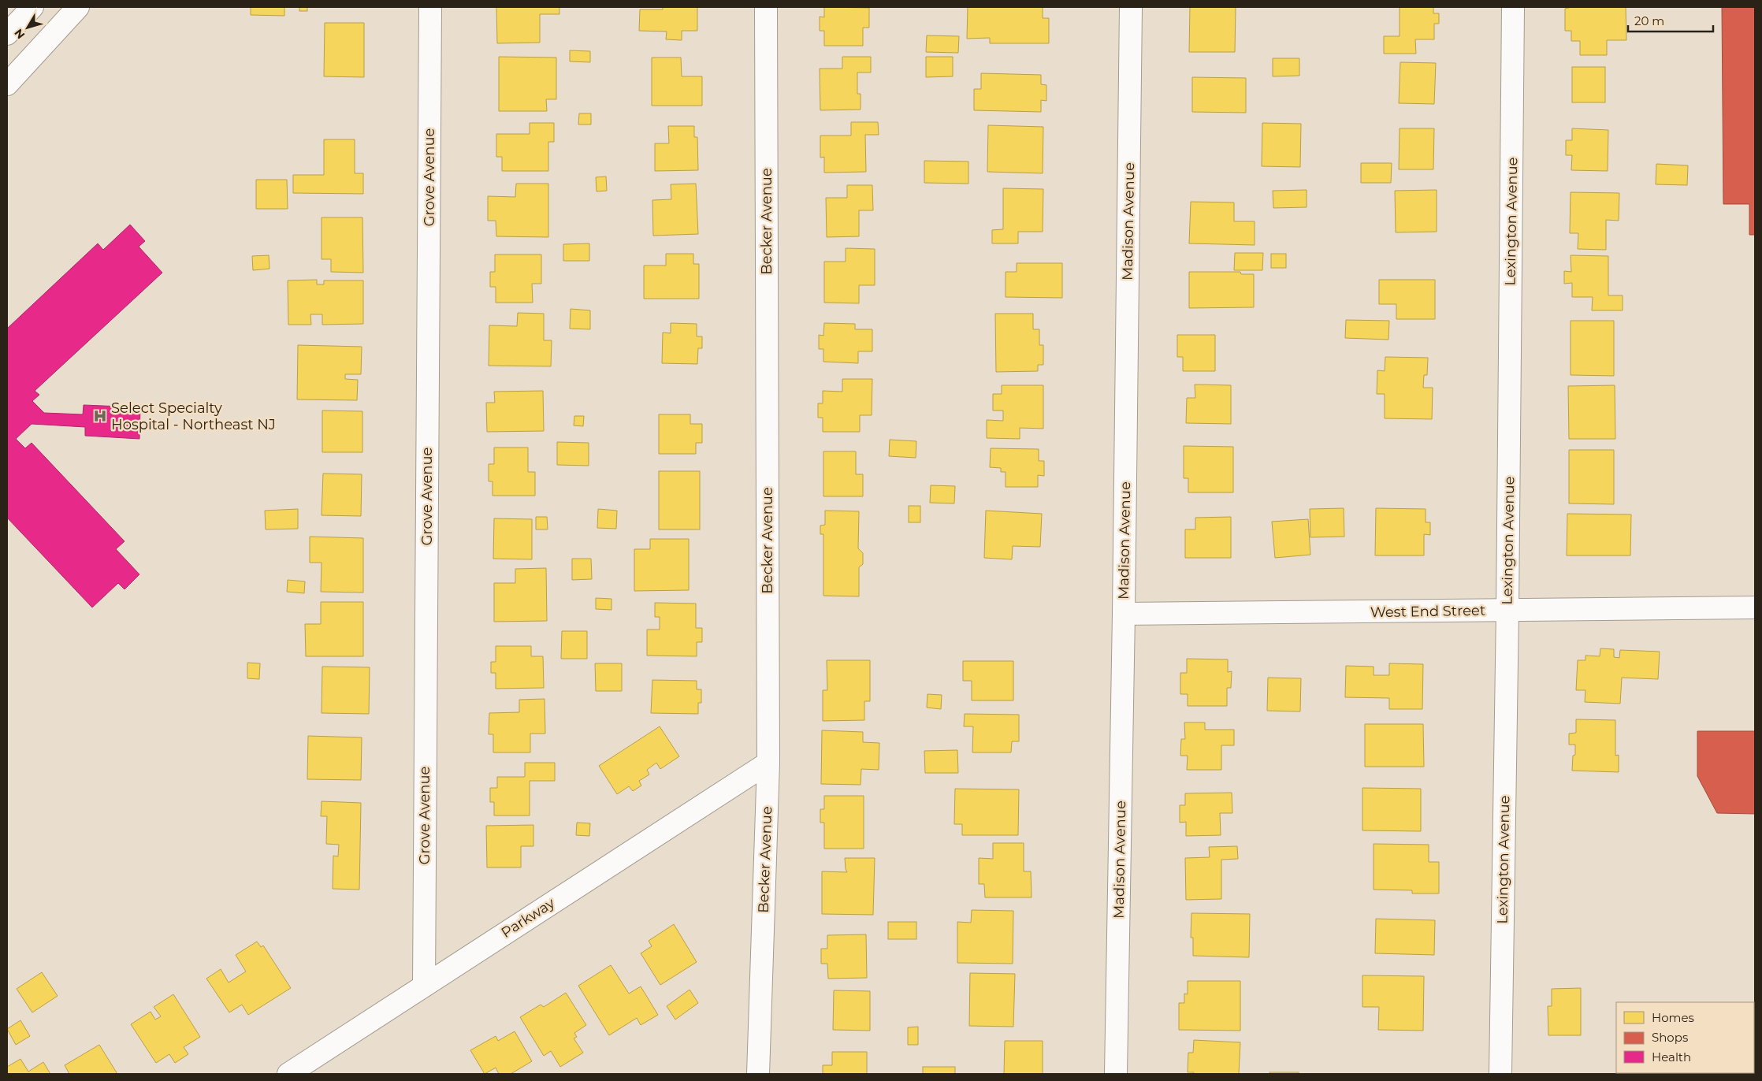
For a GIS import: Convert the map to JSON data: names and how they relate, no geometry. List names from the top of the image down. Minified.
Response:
{"streets":{"main road":["Grove Avenue","Becker Avenue","Madison Avenue","Lexington Avenue","West End Street","Parkway"]},"crossings":[["Grove Avenue","Parkway"],["Becker Avenue","Parkway"],["Madison Avenue","West End Street"],["Lexington Avenue","West End Street"]],"places":{"hospital":["Select Specialty Hospital - Northeast NJ"]},"legend":["Homes","Shops","Health"],"scale_bar":"20 m","north":"bottom left"}
